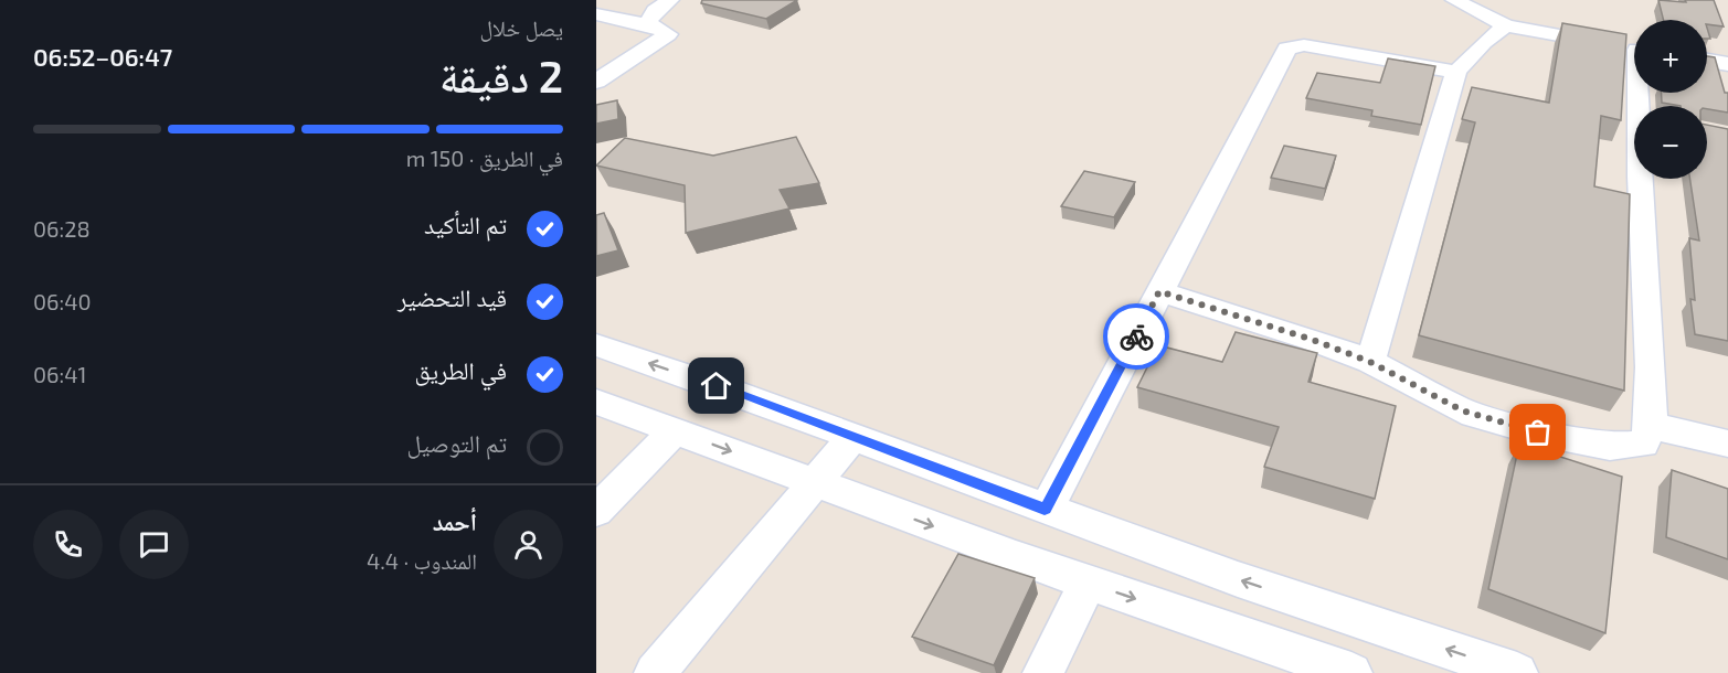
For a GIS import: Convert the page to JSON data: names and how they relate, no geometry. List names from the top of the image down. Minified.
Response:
{"page":{"heading":["2 دقيقة","يصل خلال","06:47–06:52"],"panel":["أحمد","المندوب · 4.4"],"map_buttons":["+","−"],"bar":"في الطريق · 150 m","list":[["تم التأكيد","06:28"],["قيد التحضير","06:40"],["في الطريق","06:41"],"تم التوصيل"]}}
